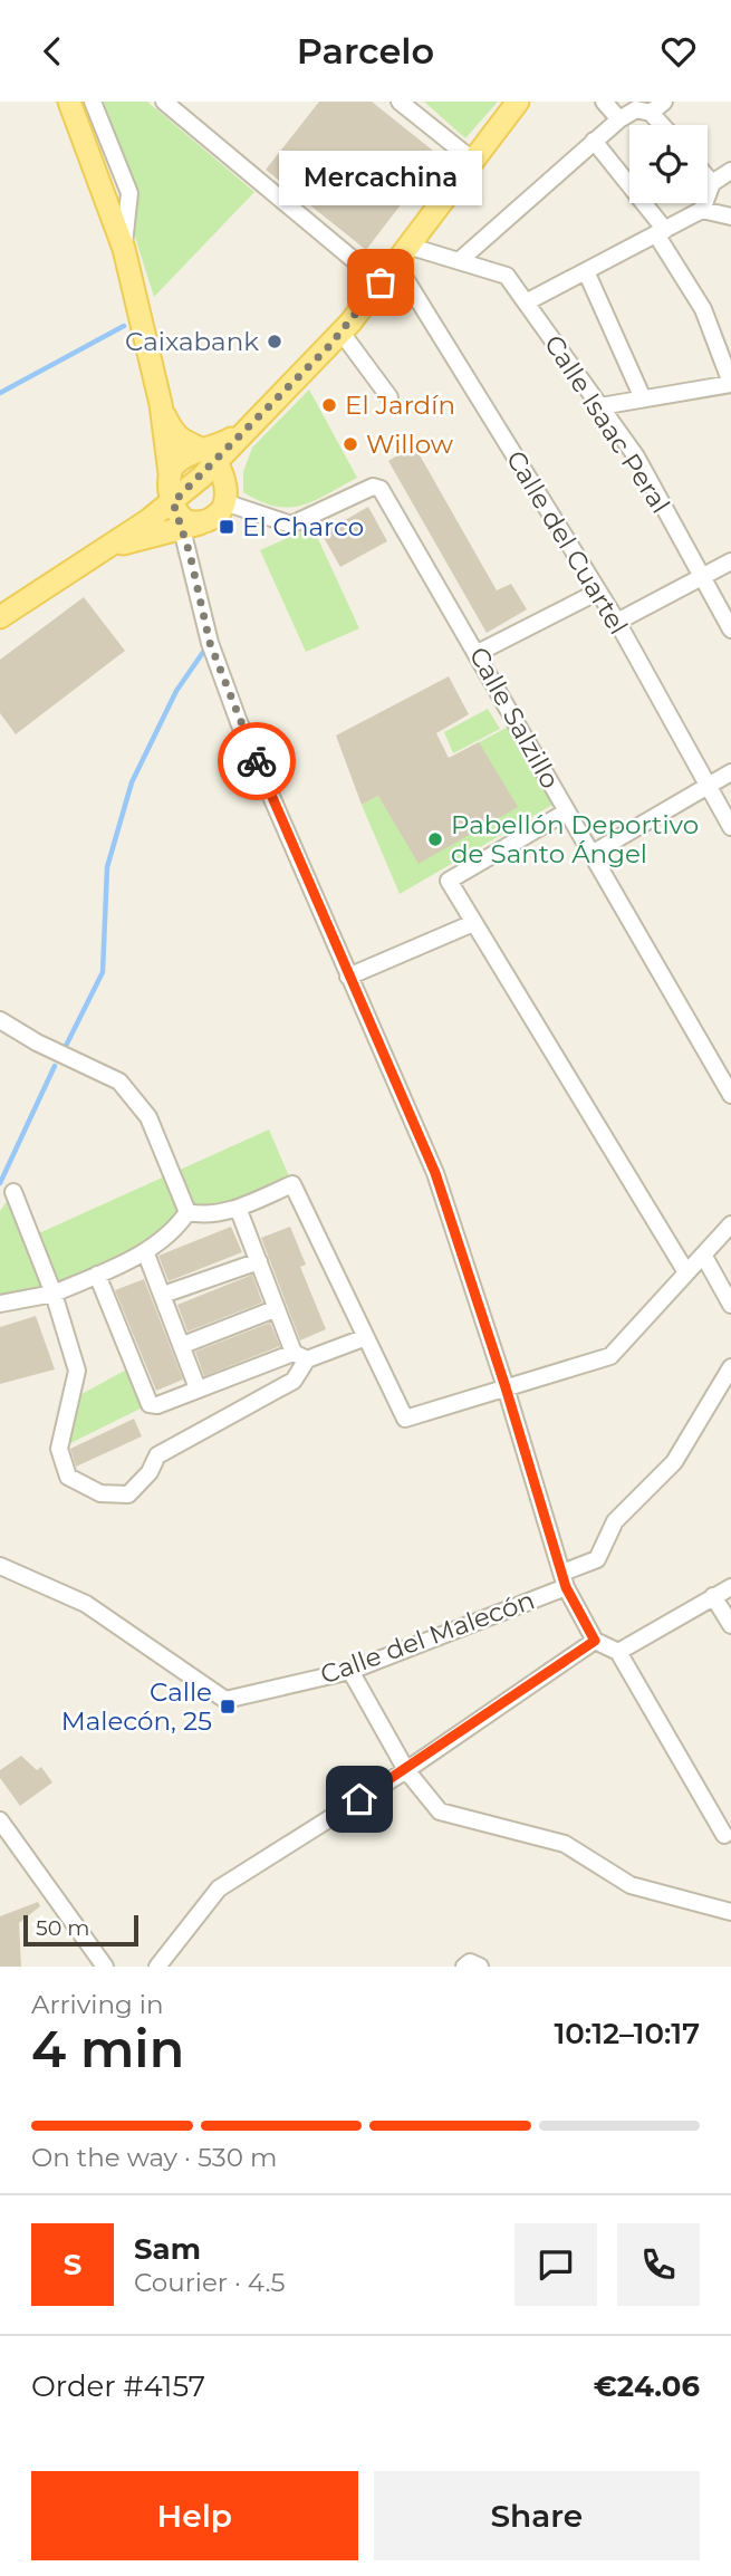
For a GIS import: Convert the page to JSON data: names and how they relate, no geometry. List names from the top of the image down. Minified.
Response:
{"streets":{"street":["Calle Isaac Peral","Calle del Cuartel","Calle Salzillo","Calle del Malecón"]},"crossings":[["Calle Isaac Peral","Calle del Cuartel"]],"places":{"other":["Mercachina","Caixabank","El Jardín","Willow","Pabellón Deportivo de Santo Ángel"],"transit":["El Charco","Calle Malecón, 25"]},"scale_bar":"50 m","page":{"header":"Parcelo","bubble":"Mercachina","scale":"50 m","heading":["4 min","Arriving in","10:12–10:17"],"panel":["Sam","Courier · 4.5","Order #4157","€24.06"],"bar":"On the way · 530 m","round":"S","buttons":["Help","Share"]}}
